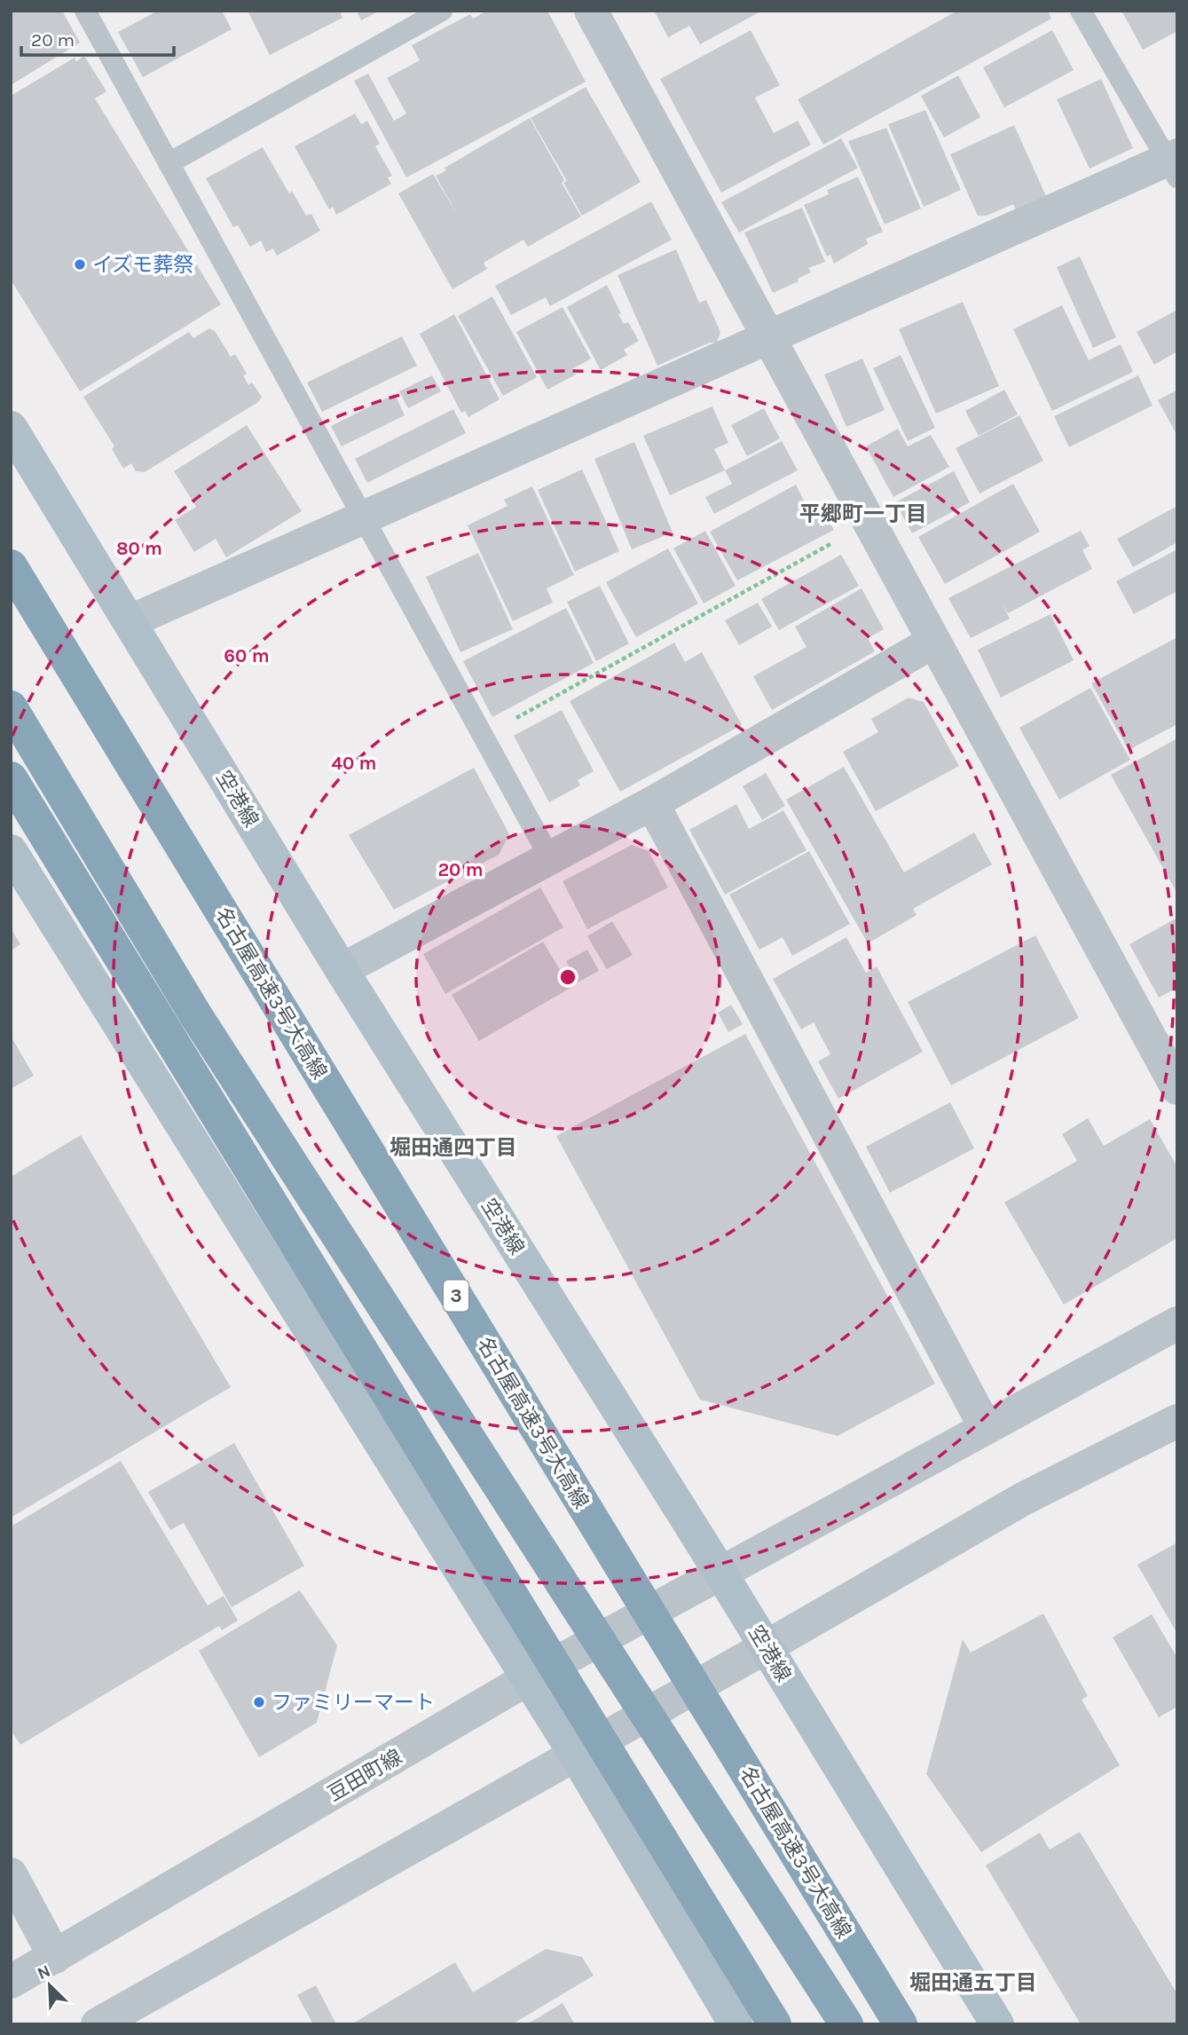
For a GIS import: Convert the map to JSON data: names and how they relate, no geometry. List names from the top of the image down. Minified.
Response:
{"streets":{"highway":["名古屋高速3号大高線","3"],"main road":["空港線"],"street":["豆田町線"]},"crossings":[["空港線","豆田町線"]],"districts":["平郷町一丁目","堀田通四丁目","堀田通五丁目"],"places":["イズモ葬祭","ファミリーマート"],"scale_bar":"20 m","north":"top left","rings":["80 m","60 m","40 m","20 m"]}
